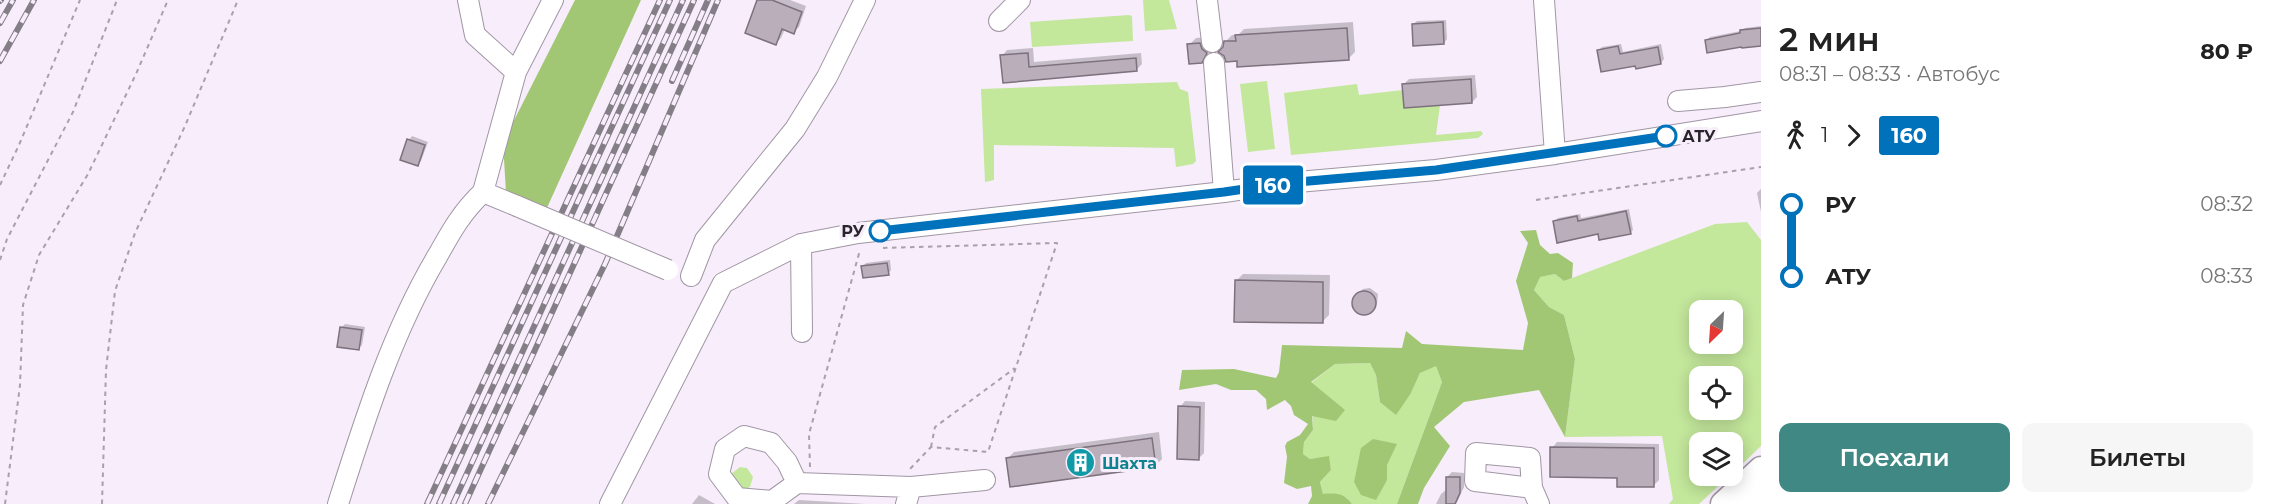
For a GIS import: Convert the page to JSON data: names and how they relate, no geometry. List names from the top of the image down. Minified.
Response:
{"places":{"other":["АТУ","РУ"],"building":["Шахта"]},"lines":["bus line 160"],"north":"bottom left","page":{"on_map":"160","heading":["2 мин","08:31 – 08:33 · Автобус","80 ₽"],"legs":["1","160"],"list":[{"name":"РУ","value":"08:32"},{"name":"АТУ","value":"08:33"}],"buttons":["Поехали","Билеты"]}}
